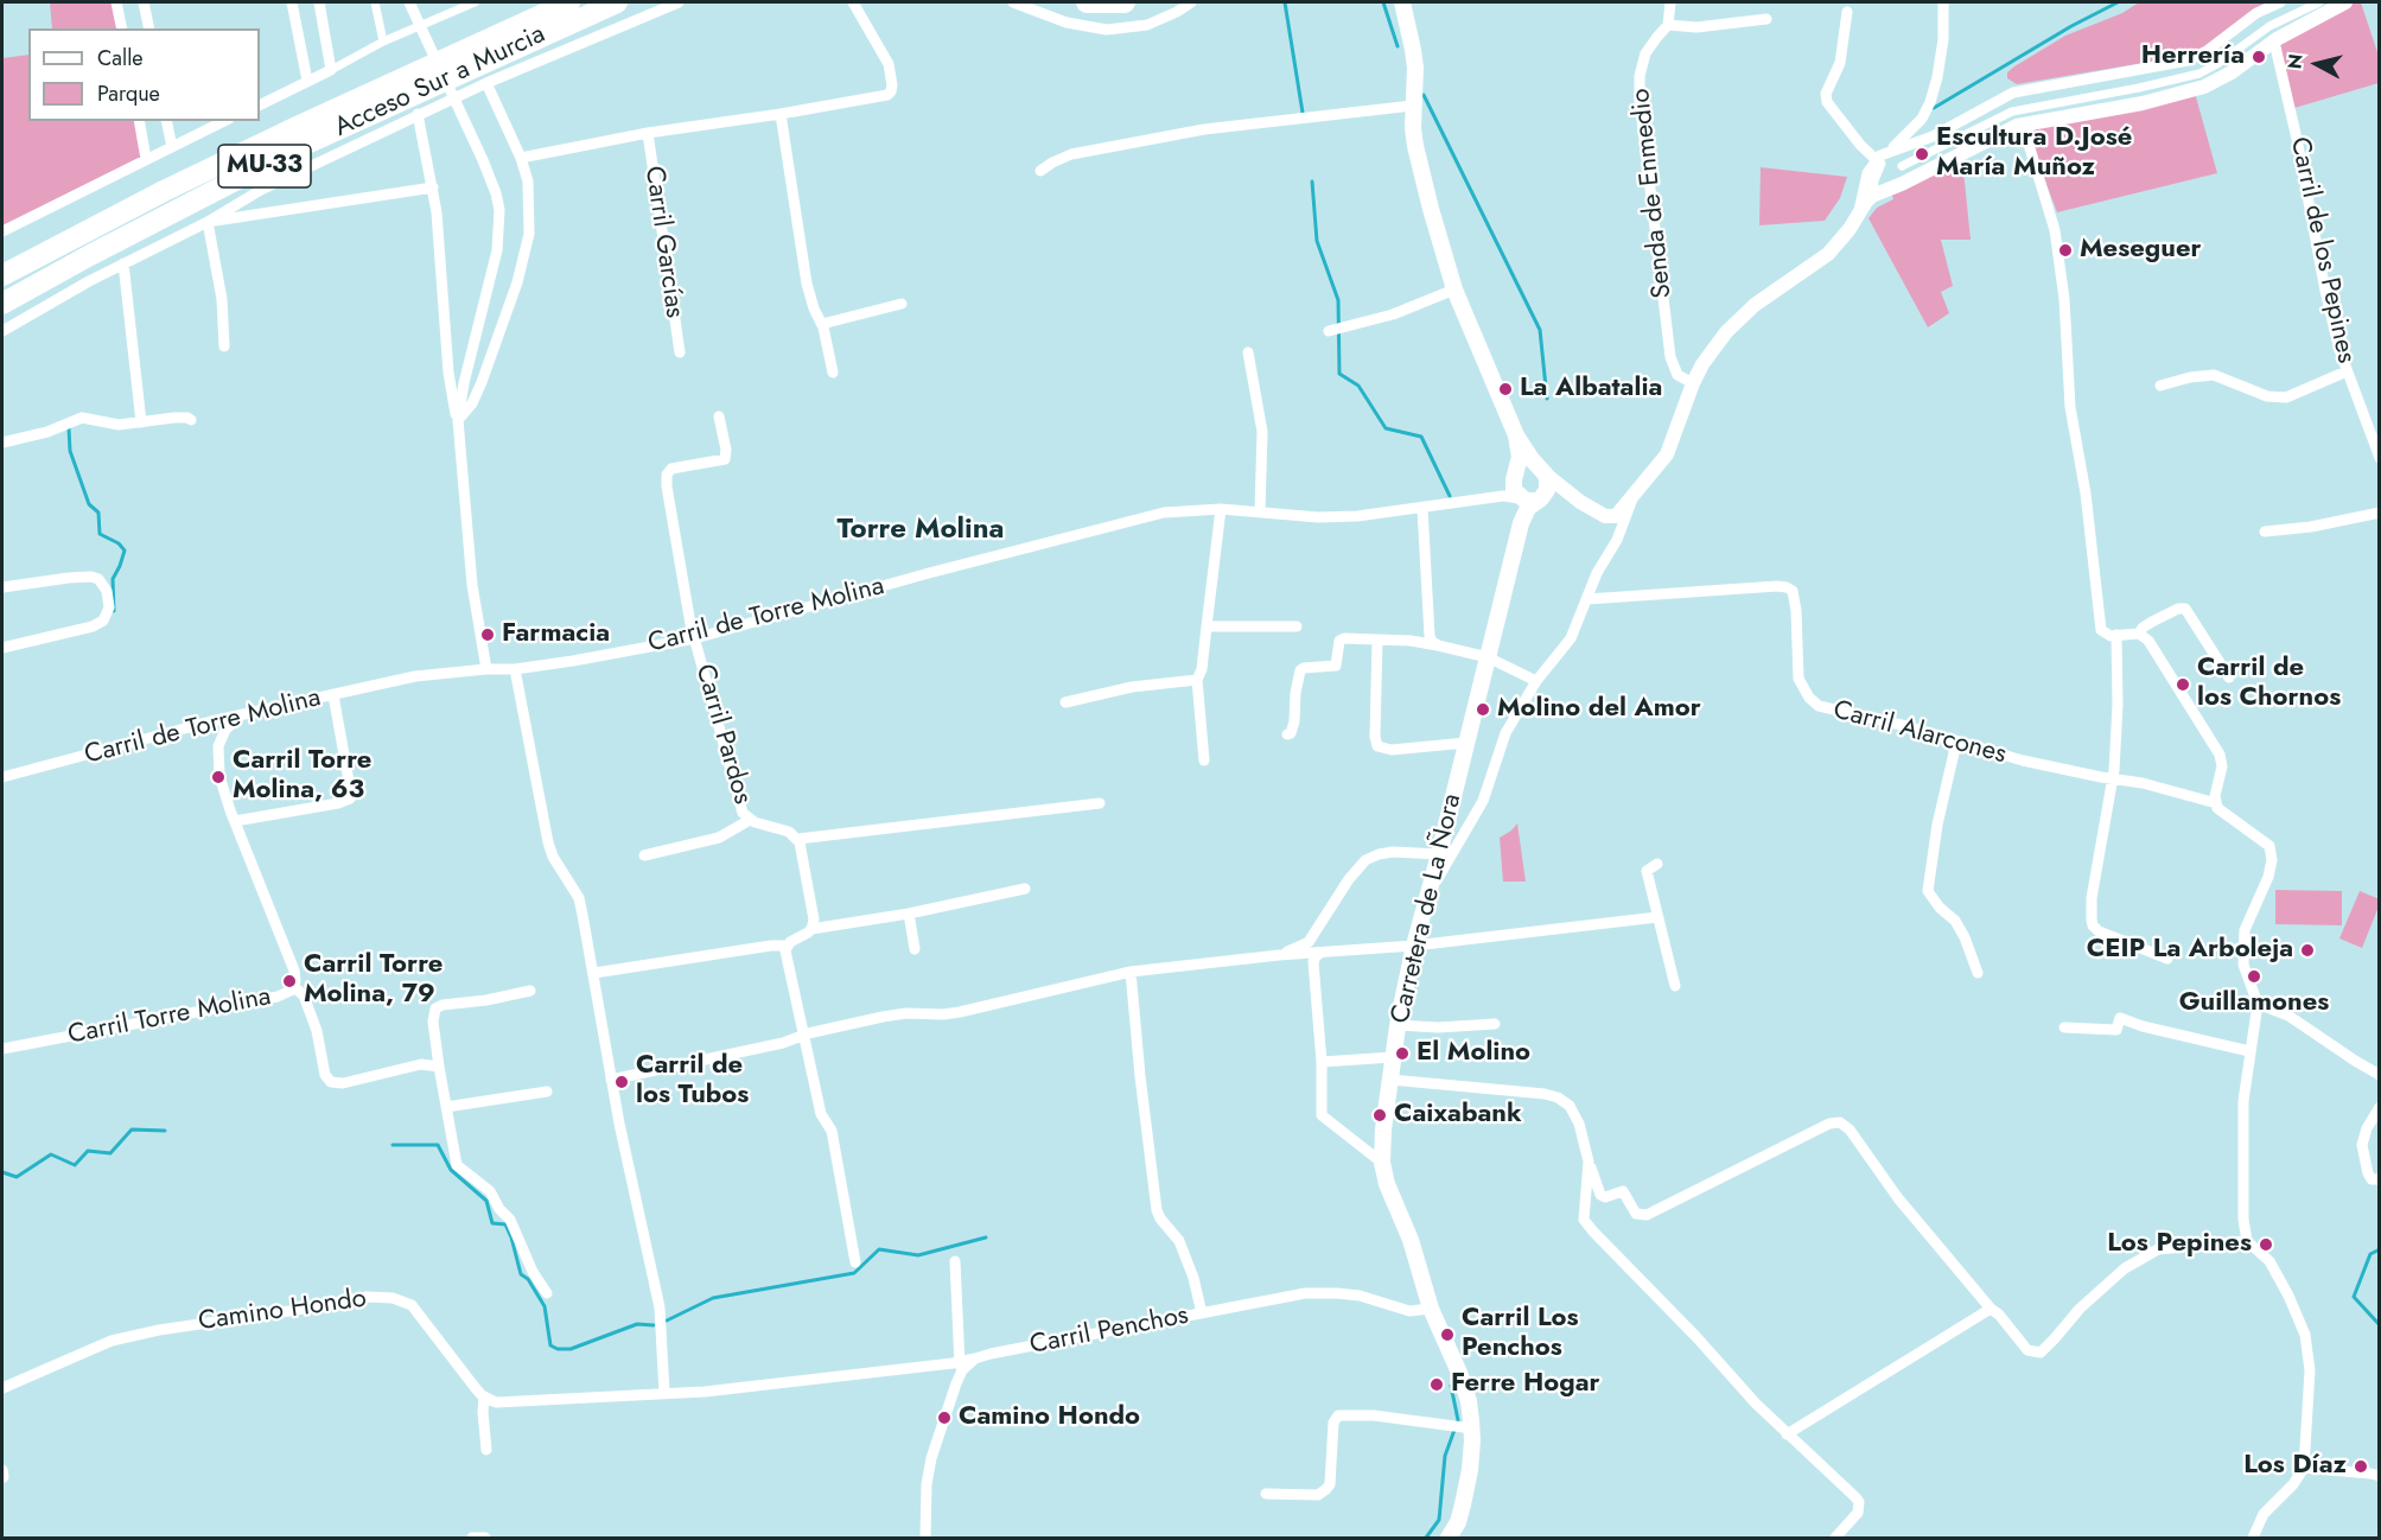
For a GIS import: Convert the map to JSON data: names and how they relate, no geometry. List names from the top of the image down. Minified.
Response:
{"streets":{"highway":["Acceso Sur a Murcia","MU-33"],"main road":["Carretera de La Ñora"],"street":["Senda de Enmedio","Carril Garcías","Carril de los Pepines","Carril de Torre Molina","Carril Alarcones","Carril Pardos","Carril Torre Molina","Camino Hondo","Carril Penchos"]},"crossings":[["Carril de Torre Molina","Carril Pardos"],["Carril de Torre Molina","Carretera de La Ñora"],["Carretera de La Ñora","Carril Penchos"]],"districts":["Torre Molina"],"places":["Herrería","Escultura D.José María Muñoz","Meseguer","La Albatalia","Farmacia","Carril de los Chornos","Molino del Amor","Carril Torre Molina, 63","CEIP La Arboleja","Guillamones","Carril Torre Molina, 79","El Molino","Carril de los Tubos","Caixabank","Los Pepines","Carril Los Penchos","Ferre Hogar","Camino Hondo","Los Díaz"],"legend":["Calle","Parque"],"north":"left"}
